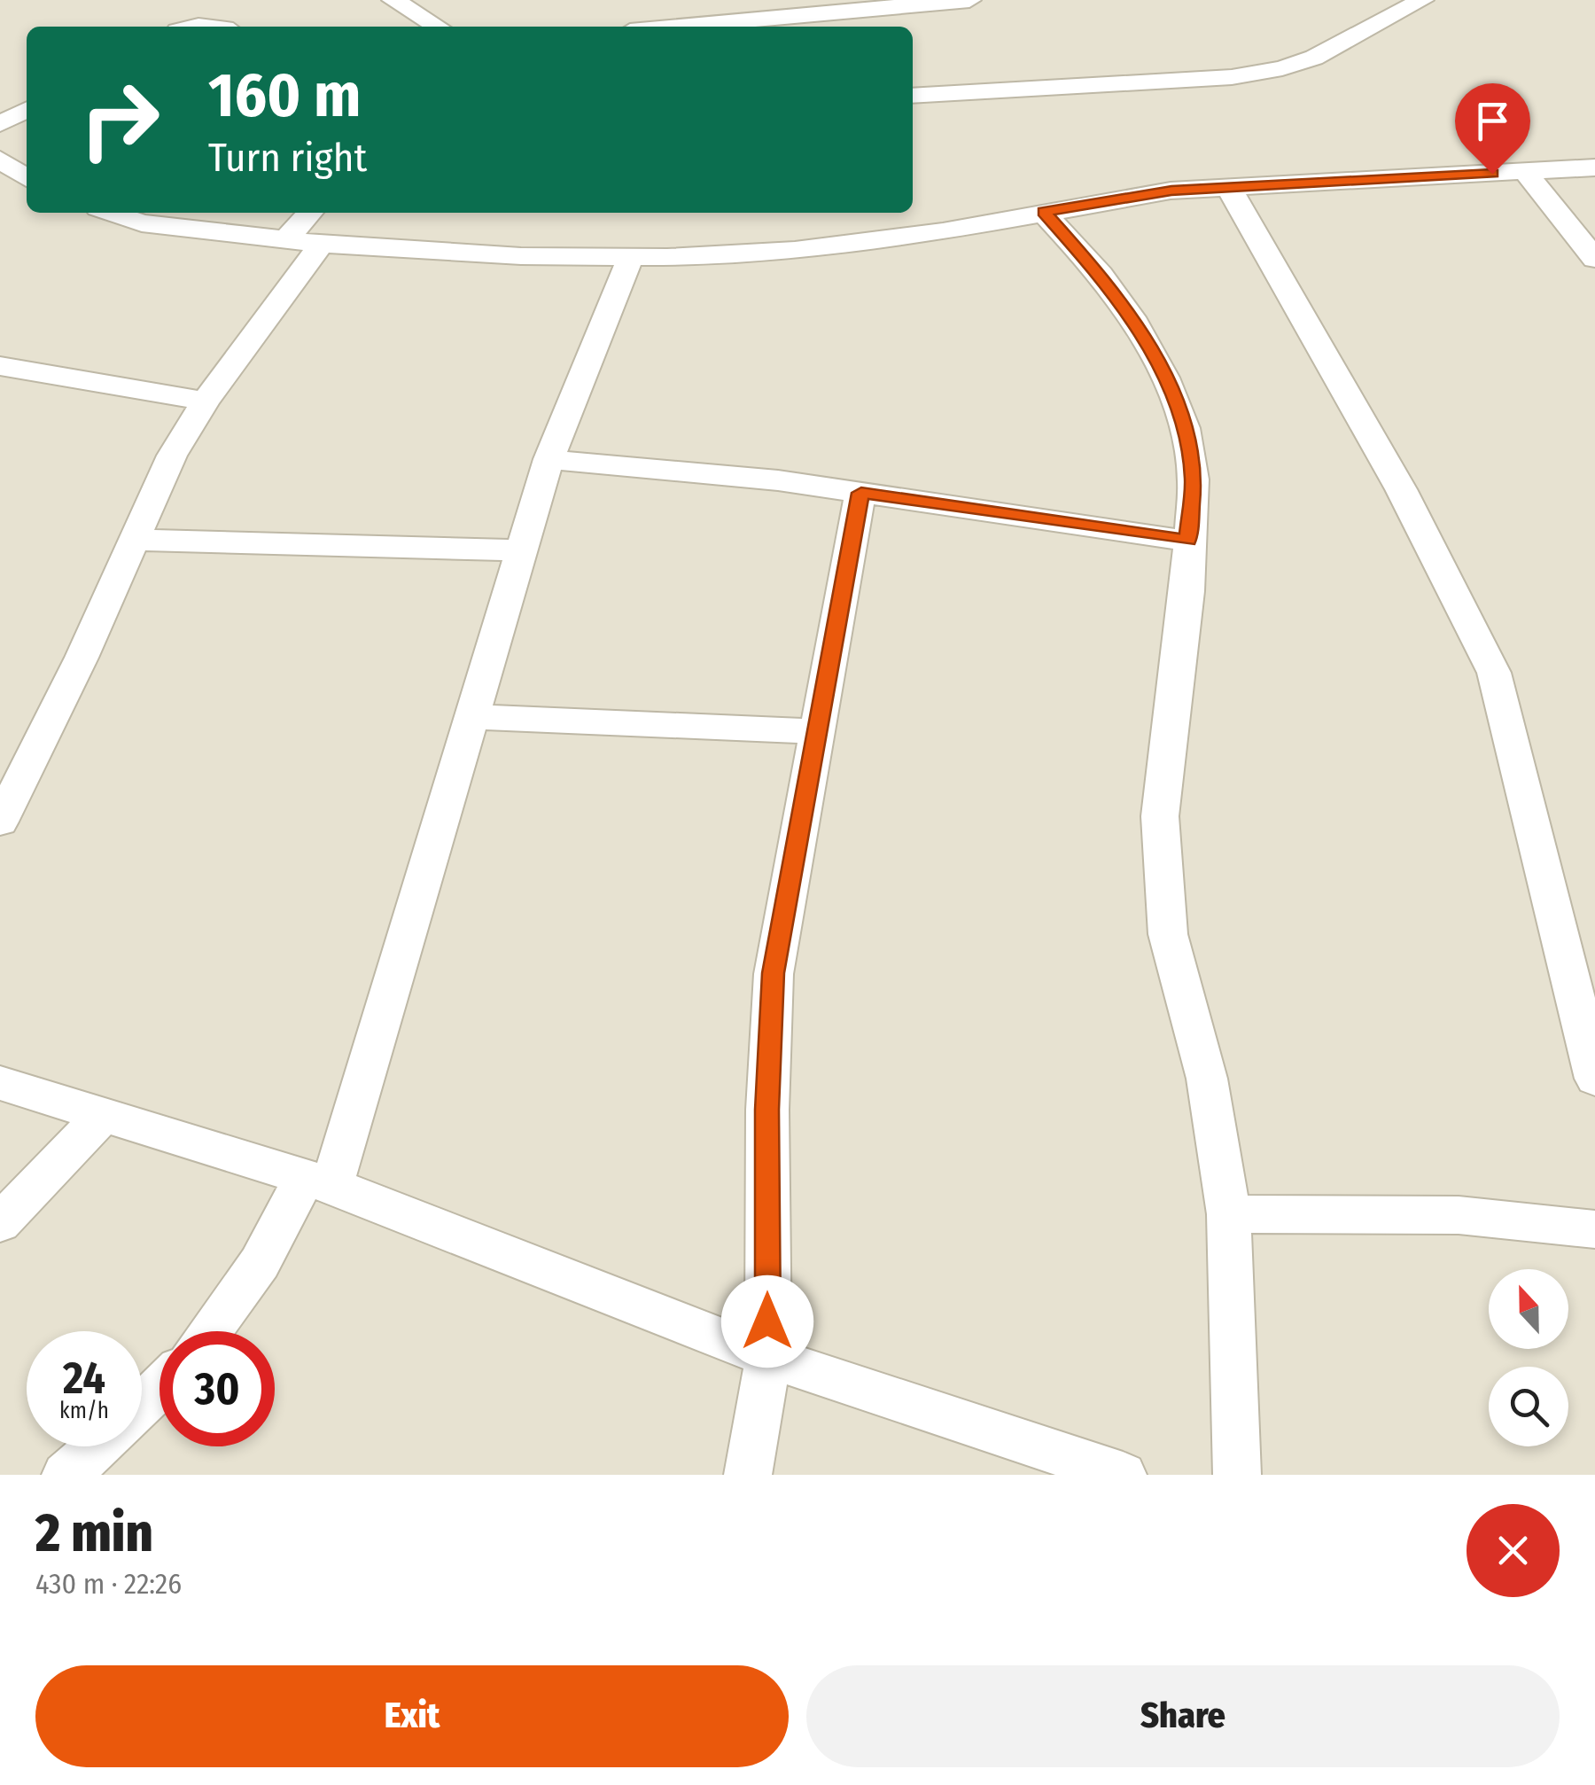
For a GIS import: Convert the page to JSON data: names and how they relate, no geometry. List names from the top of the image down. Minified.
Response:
{"north":"top","page":{"turn":["160 m","Turn right"],"speed":"24 km/h","limit":"30","heading":["2 min","430 m · 22:26"],"buttons":["Exit","Share"]}}
